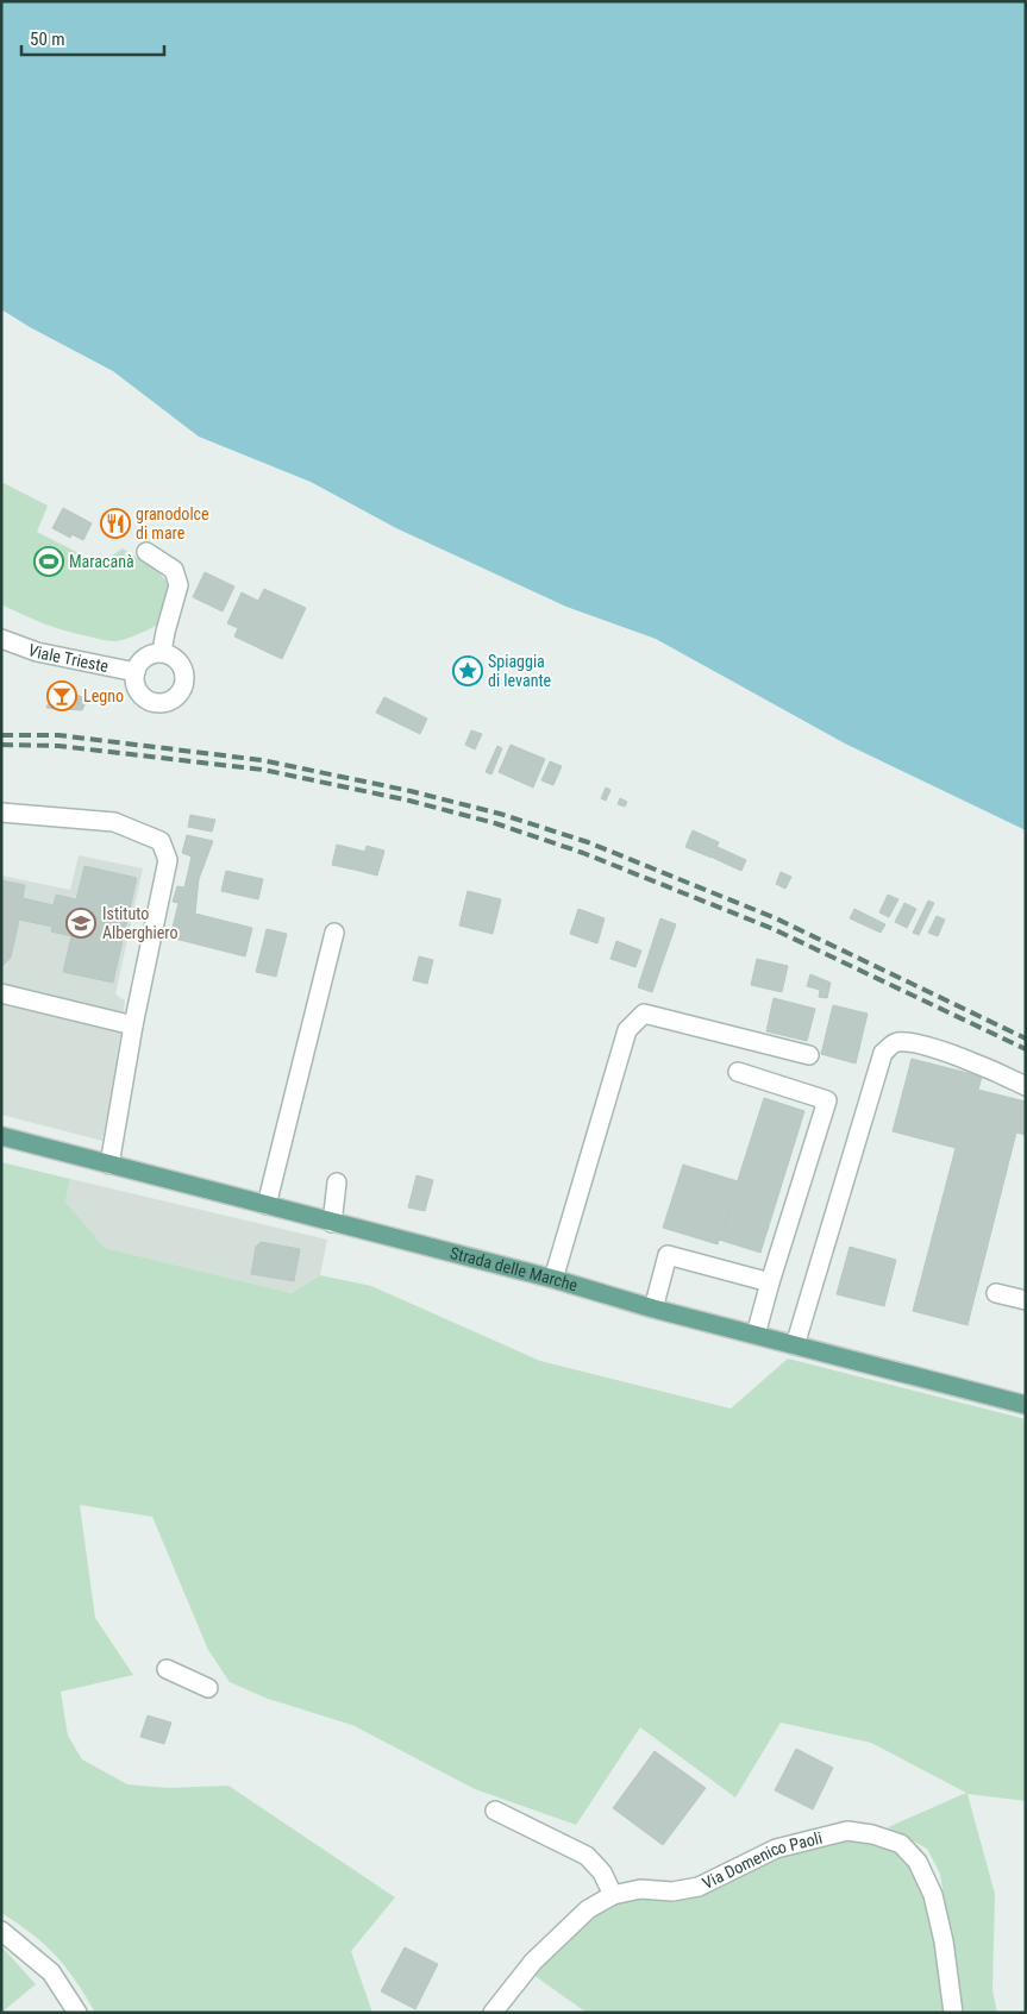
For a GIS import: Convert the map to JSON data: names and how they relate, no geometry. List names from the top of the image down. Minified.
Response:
{"streets":{"main road":["Strada delle Marche"],"street":["Viale Trieste","Via Domenico Paoli"]},"places":{"restaurant":["granodolce di mare"],"sports":["Maracanà"],"place":["Spiaggia di levante"],"bar":["Legno"],"school or university":["Istituto Alberghiero"]},"scale_bar":"50 m"}
